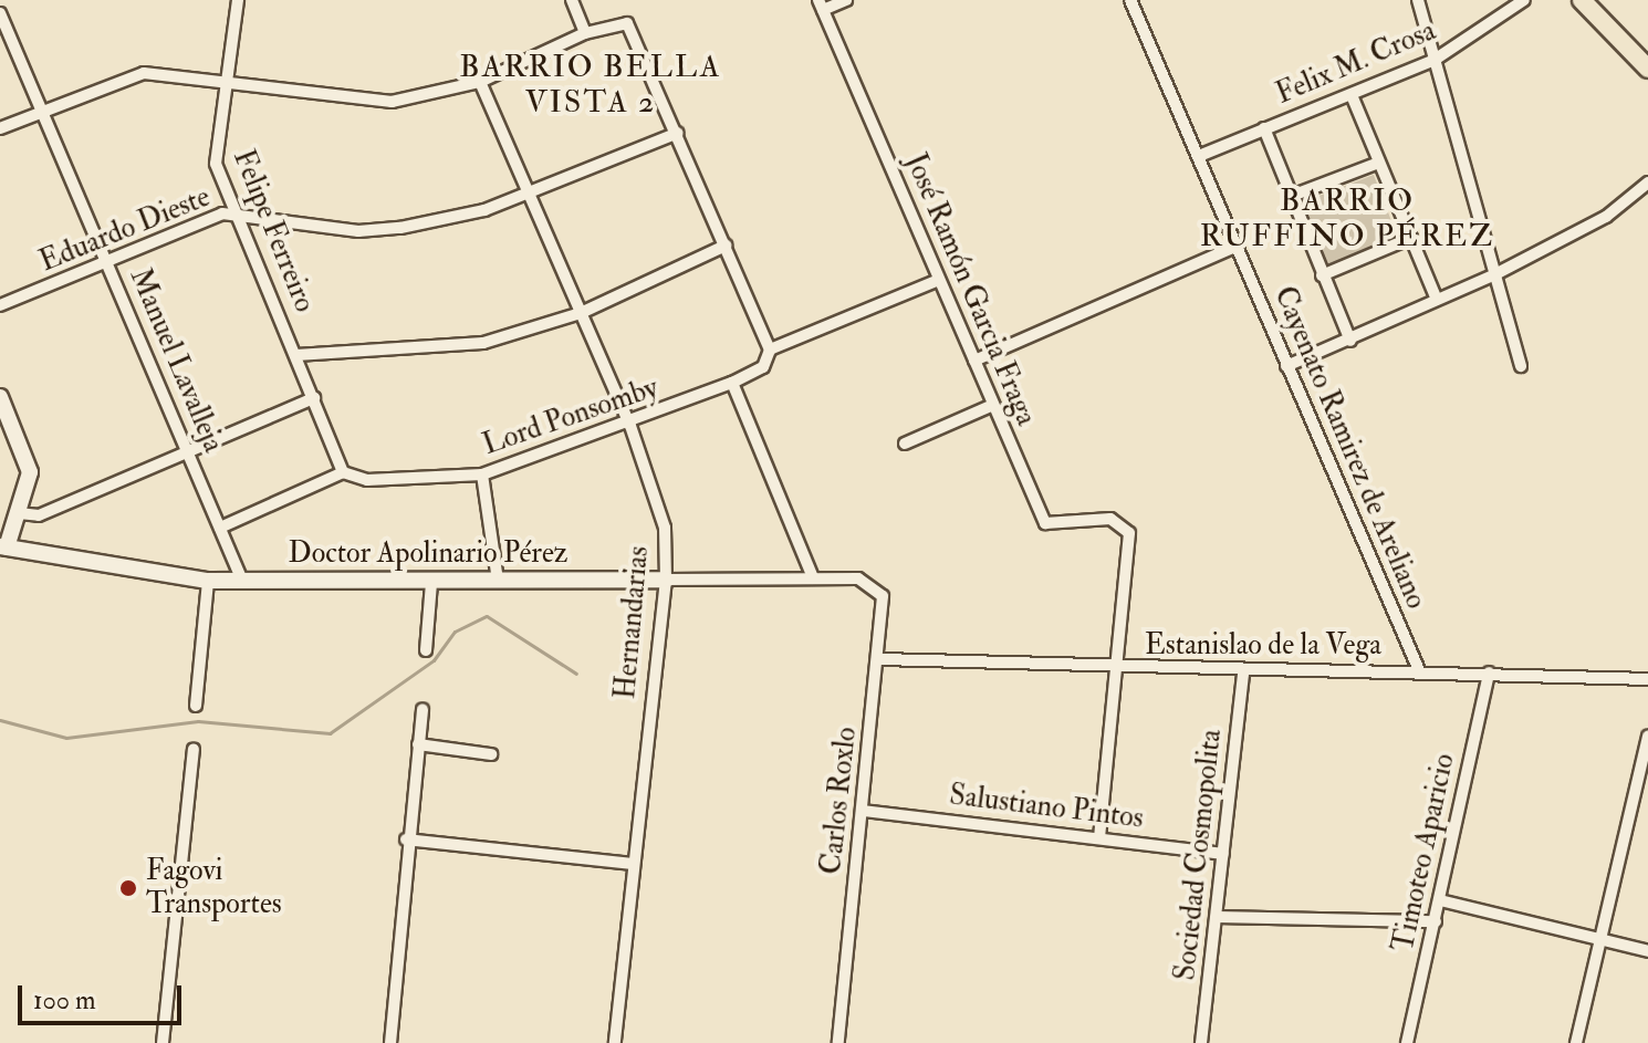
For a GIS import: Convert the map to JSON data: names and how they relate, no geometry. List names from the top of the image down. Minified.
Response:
{"streets":{"street":["Felix M. Crosa","Eduardo Dieste","Felipe Ferreiro","José Ramón Garcia Fraga","Manuel Lavalleja","Lord Ponsomby","Cayenato Ramirez de Areliano","Doctor Apolinario Pérez","Hernandarias","Estanislao de la Vega","Carlos Roxlo","Salustiano Pintos","Timoteo Aparicio","Sociedad Cosmopolita"]},"crossings":[["Felix M. Crosa","Cayenato Ramirez de Areliano"],["Eduardo Dieste","Felipe Ferreiro"],["Eduardo Dieste","Manuel Lavalleja"],["Eduardo Dieste","Hernandarias"],["Felipe Ferreiro","Lord Ponsomby"],["José Ramón Garcia Fraga","Estanislao de la Vega"],["Manuel Lavalleja","Doctor Apolinario Pérez"],["Lord Ponsomby","Hernandarias"],["Cayenato Ramirez de Areliano","Estanislao de la Vega"],["Doctor Apolinario Pérez","Hernandarias"],["Doctor Apolinario Pérez","Carlos Roxlo"],["Estanislao de la Vega","Carlos Roxlo"],["Estanislao de la Vega","Timoteo Aparicio"],["Estanislao de la Vega","Sociedad Cosmopolita"],["Carlos Roxlo","Salustiano Pintos"],["Salustiano Pintos","Sociedad Cosmopolita"]],"districts":["BARRIO BELLA VISTA 2","BARRIO RUFFINO PÉREZ"],"places":["Fagovi Transportes"],"scale_bar":"100 m"}
